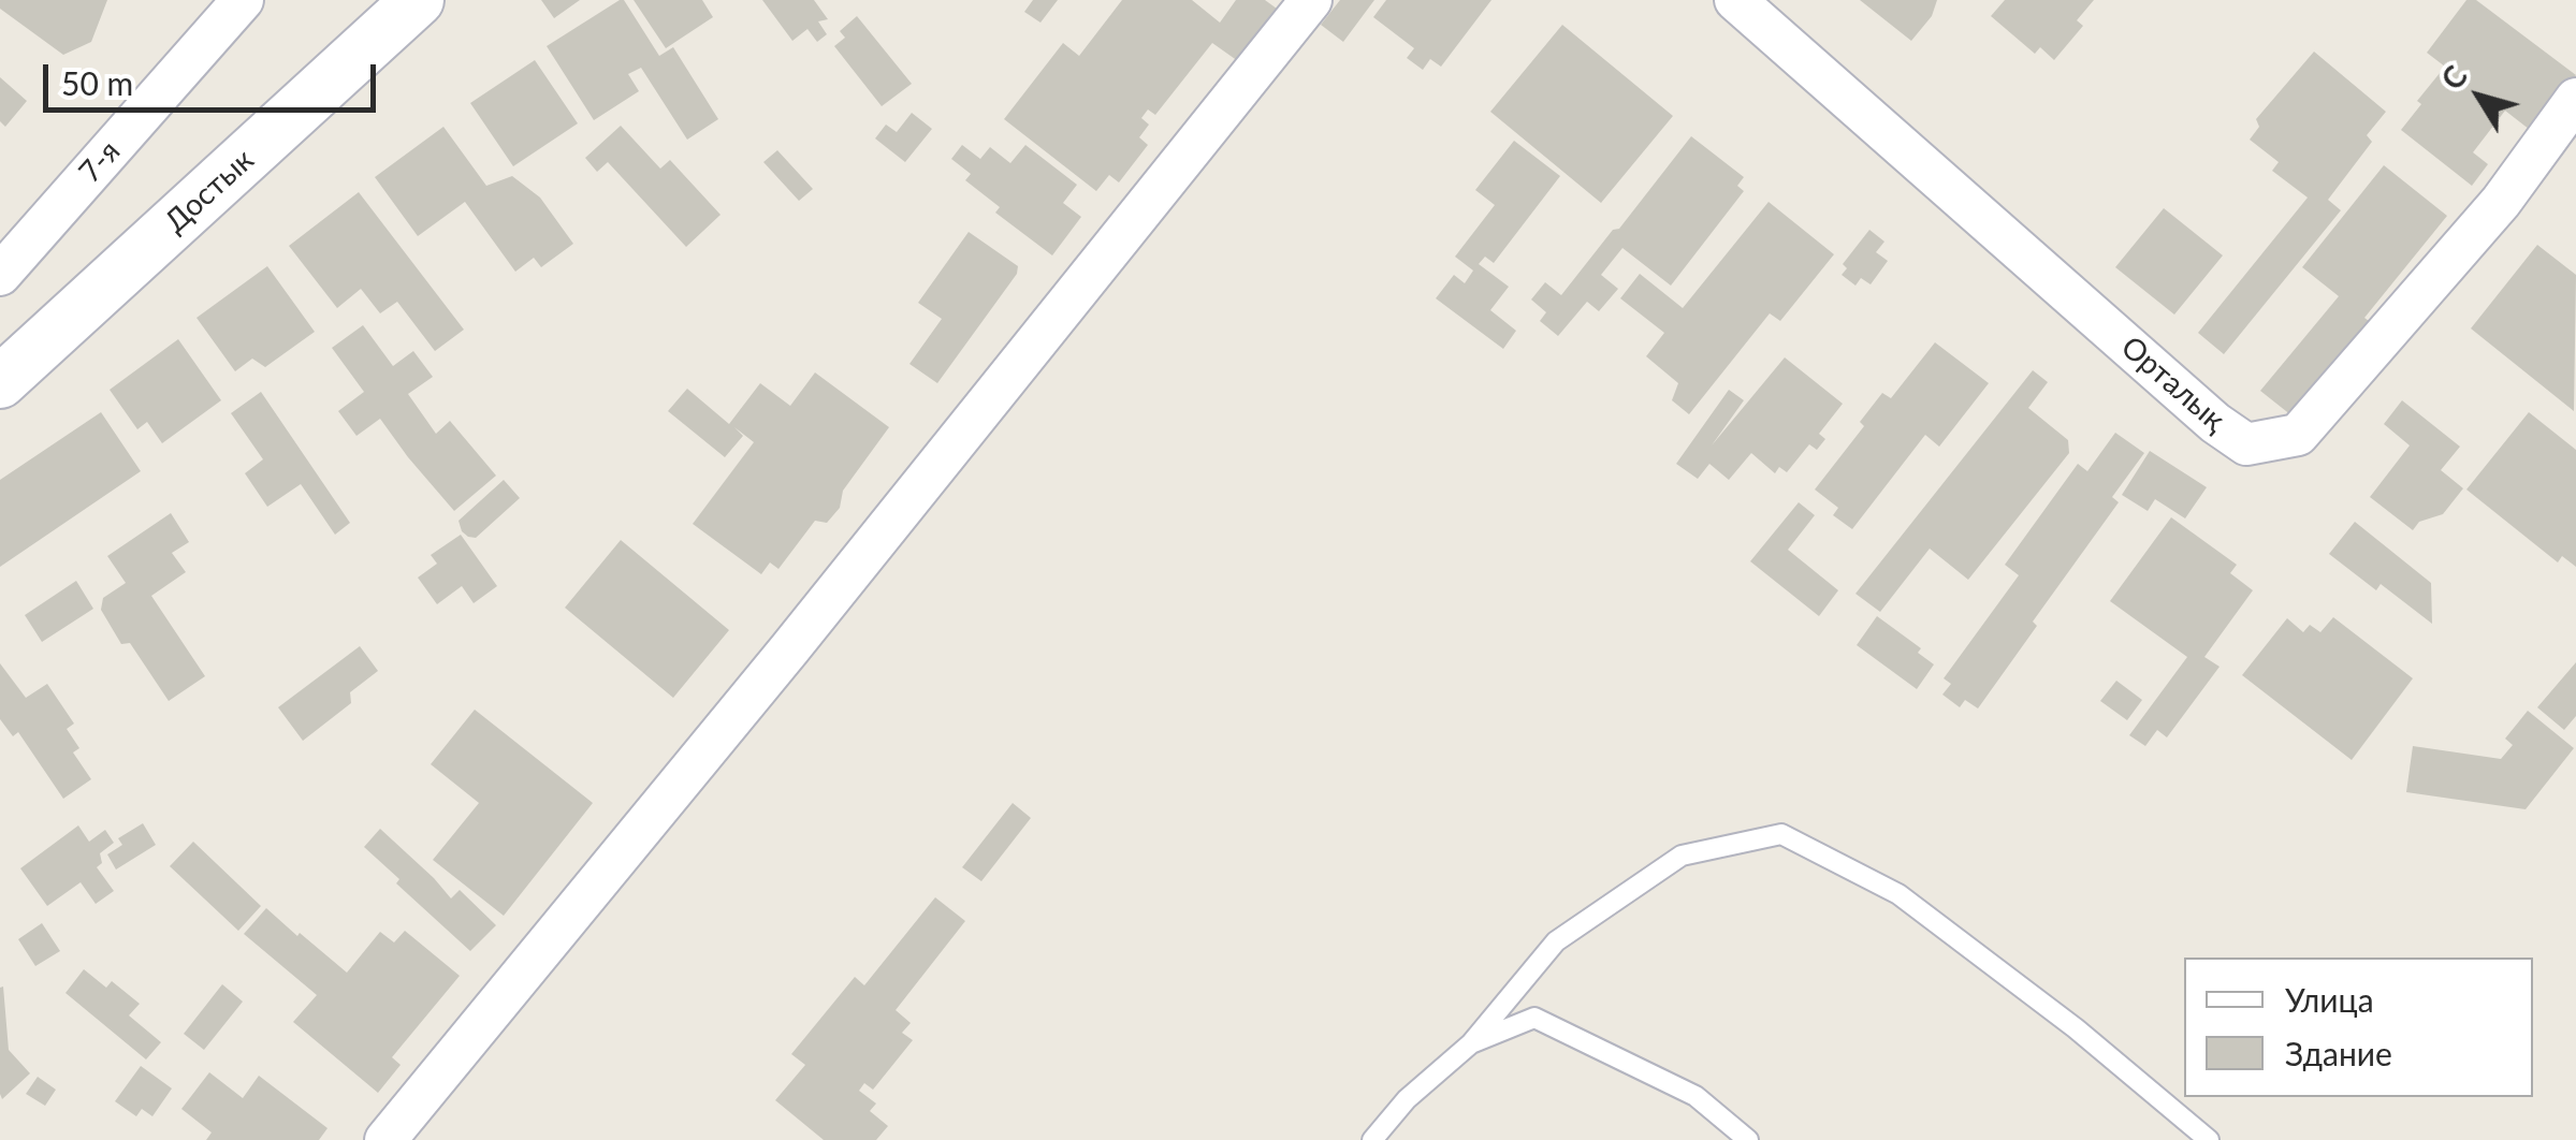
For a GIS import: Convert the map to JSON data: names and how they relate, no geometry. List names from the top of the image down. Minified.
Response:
{"streets":{"street":["7-я","Достык","Орталық"]},"legend":["Улица","Здание"],"scale_bar":"50 m","north":"top left"}
